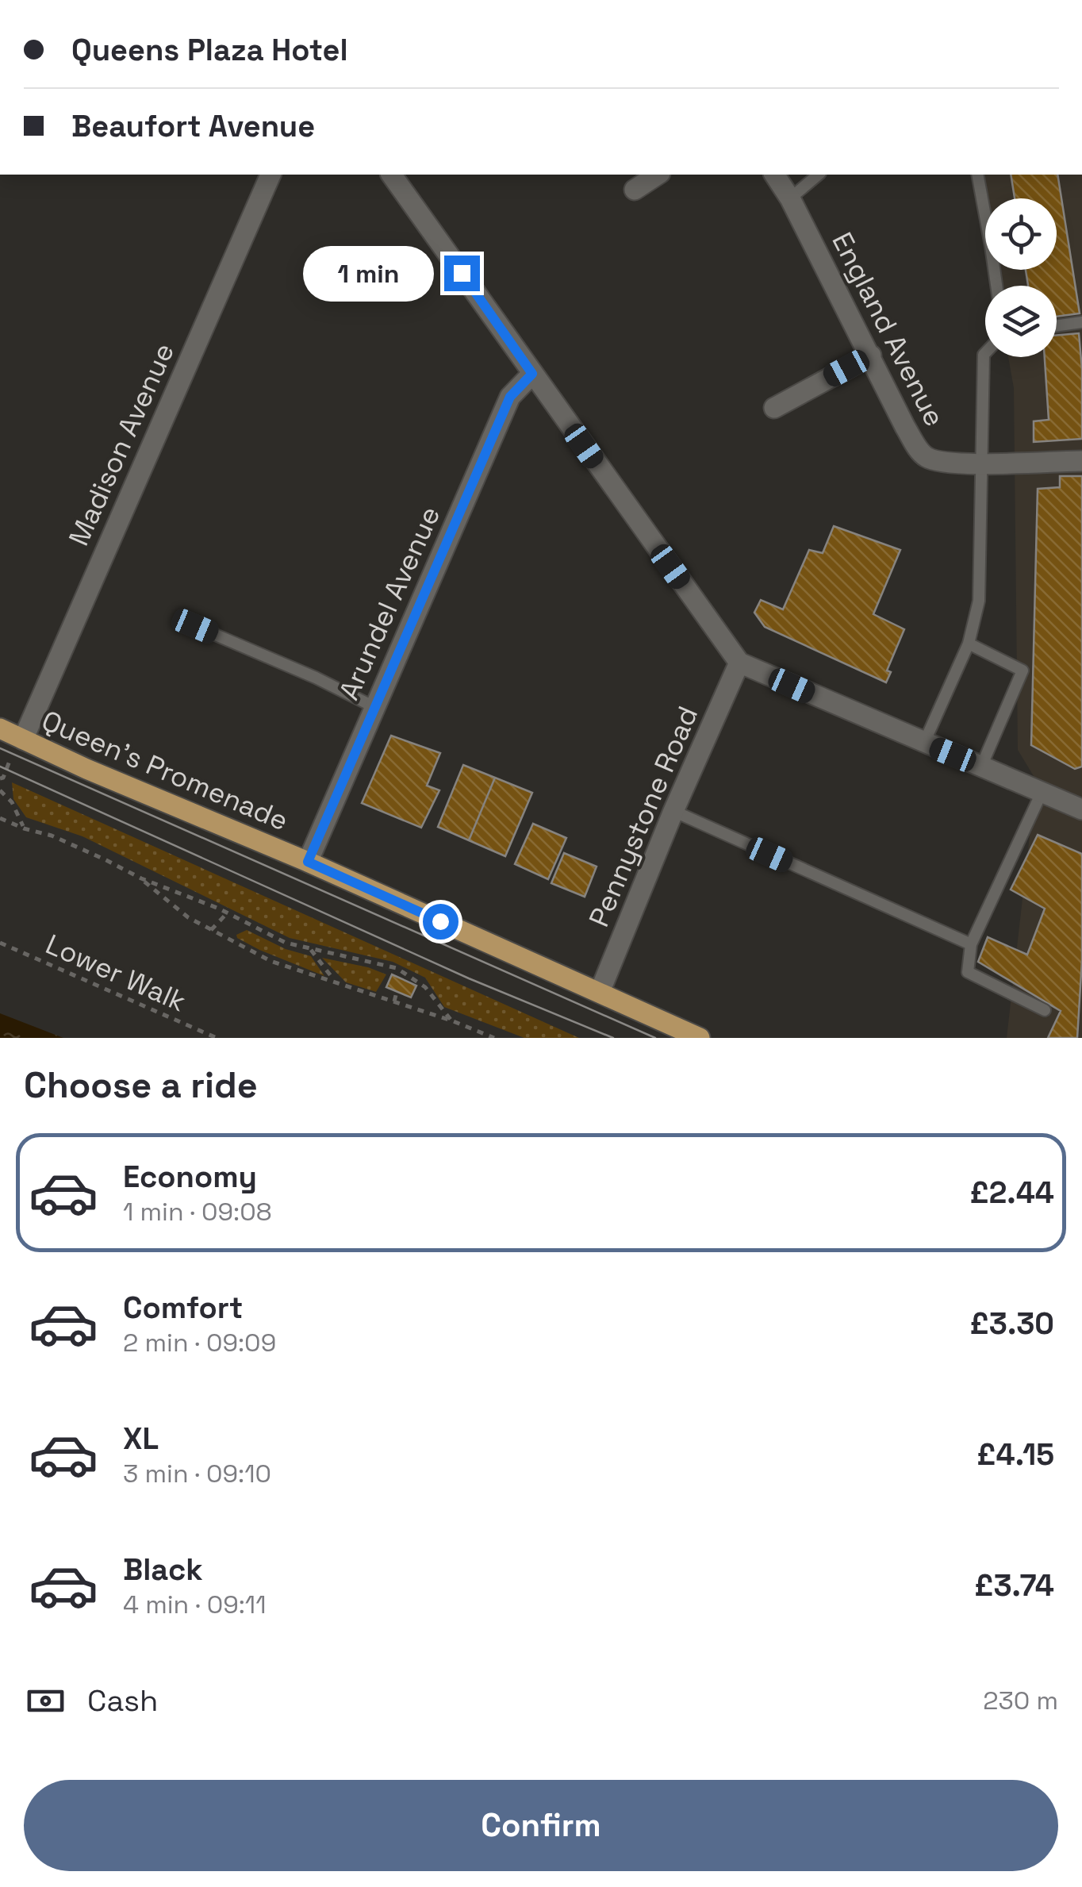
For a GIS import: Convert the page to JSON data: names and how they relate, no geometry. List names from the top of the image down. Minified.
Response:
{"streets":{"main road":["Queen's Promenade"],"street":["England Avenue","Madison Avenue","Arundel Avenue","Pennystone Road"],"path":["Lower Walk"]},"crossings":[["Madison Avenue","Queen's Promenade"],["Arundel Avenue","Queen's Promenade"],["Queen's Promenade","Pennystone Road"]],"page":{"banner":["Queens Plaza Hotel","Beaufort Avenue"],"bubble":"1 min","heading":"Choose a ride","list":[{"name":"Economy","note":"1 min · 09:08","value":"£2.44"},{"name":"Comfort","note":"2 min · 09:09","value":"£3.30"},{"name":"XL","note":"3 min · 09:10","value":"£4.15"},{"name":"Black","note":"4 min · 09:11","value":"£3.74"}],"pay":["Cash","230 m"],"buttons":"Confirm"}}
